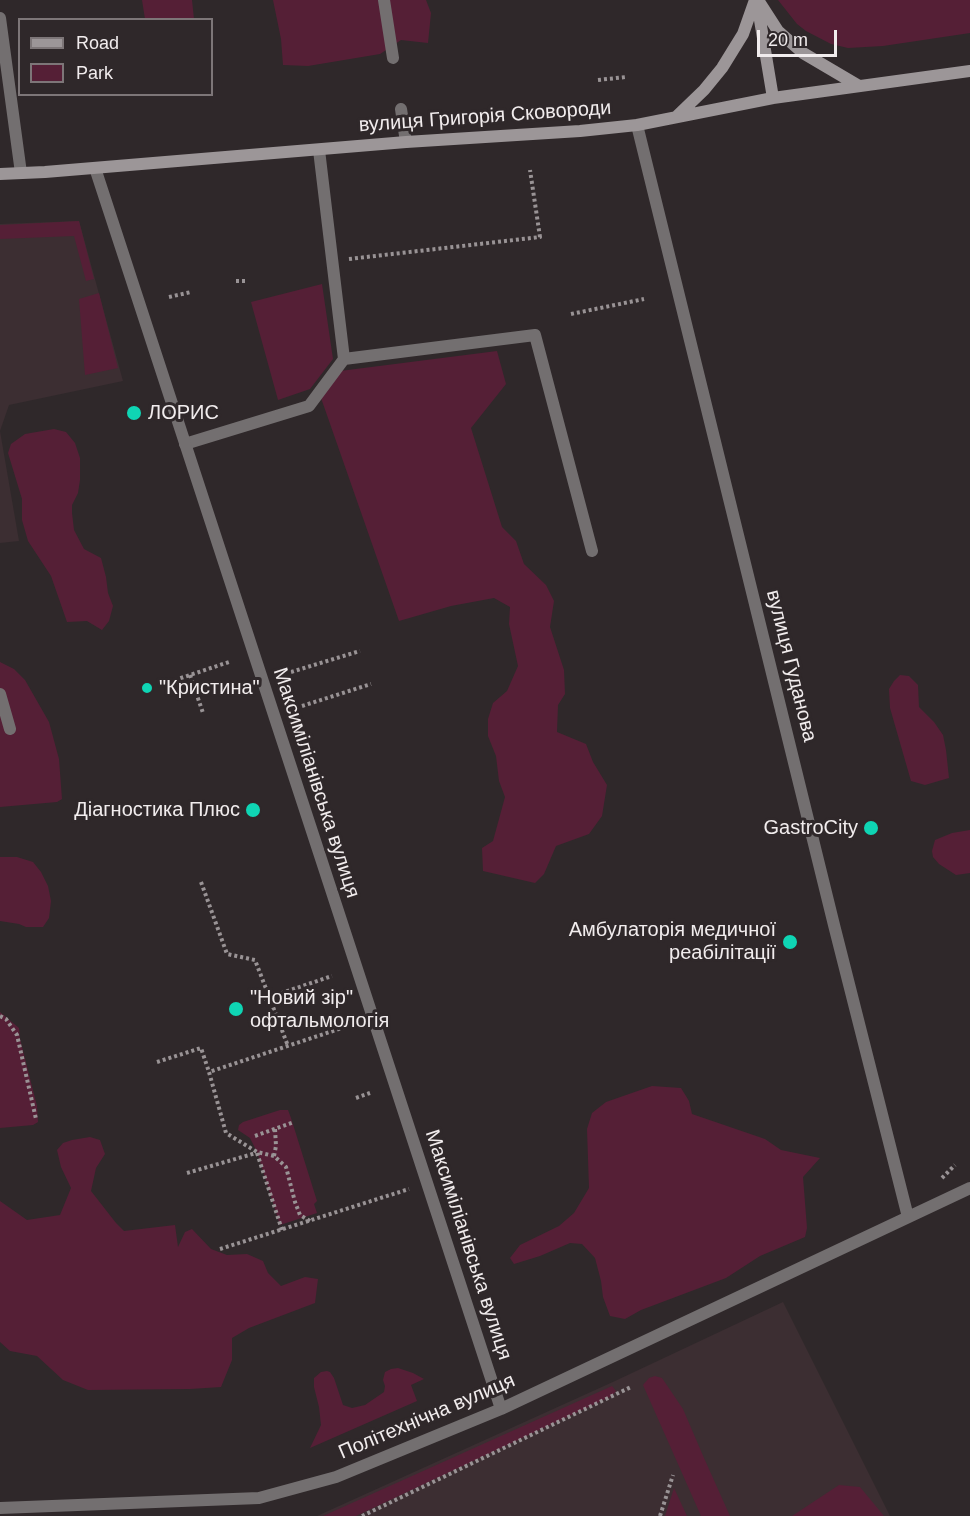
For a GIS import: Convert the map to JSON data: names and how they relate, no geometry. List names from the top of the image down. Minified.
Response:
{"streets":{"main road":["вулиця Григорія Сковороди"],"street":["вулиця Гуданова","Максиміліанівська вулиця","Політехнічна вулиця"]},"crossings":[["вулиця Григорія Сковороди","вулиця Гуданова"],["вулиця Григорія Сковороди","Максиміліанівська вулиця"],["вулиця Гуданова","Політехнічна вулиця"],["Максиміліанівська вулиця","Політехнічна вулиця"]],"places":["ЛОРИС","\"Кристина\"","Діагностика Плюс","GastroCity","Амбулаторія медичної реабілітації","\"Новий зір\" офтальмологія"],"legend":["Road","Park"],"scale_bar":"20 m"}
